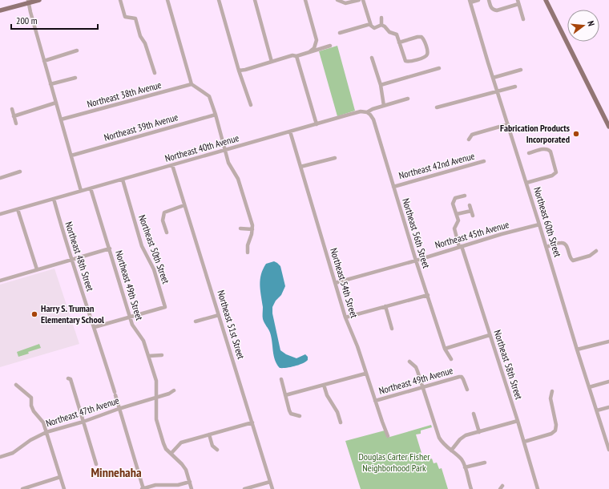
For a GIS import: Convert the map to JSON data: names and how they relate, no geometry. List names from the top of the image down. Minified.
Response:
{"streets":{"street":["Northeast 38th Avenue","Northeast 39th Avenue","Northeast 40th Avenue","Northeast 42nd Avenue","Northeast 60th Street","Northeast 56th Street","Northeast 45th Avenue","Northeast 50th Street","Northeast 48th Street","Northeast 54th Street","Northeast 49th Street","Northeast 51st Street","Northeast 58th Street","Northeast 49th Avenue","Northeast 47th Avenue"]},"crossings":[["Northeast 40th Avenue","Northeast 56th Street"],["Northeast 40th Avenue","Northeast 50th Street"],["Northeast 40th Avenue","Northeast 48th Street"],["Northeast 40th Avenue","Northeast 54th Street"],["Northeast 40th Avenue","Northeast 49th Street"],["Northeast 40th Avenue","Northeast 51st Street"],["Northeast 42nd Avenue","Northeast 56th Street"],["Northeast 60th Street","Northeast 45th Avenue"],["Northeast 56th Street","Northeast 45th Avenue"],["Northeast 45th Avenue","Northeast 54th Street"],["Northeast 45th Avenue","Northeast 58th Street"],["Northeast 50th Street","Northeast 49th Street"],["Northeast 48th Street","Northeast 47th Avenue"],["Northeast 54th Street","Northeast 49th Avenue"],["Northeast 49th Street","Northeast 47th Avenue"]],"districts":["Minnehaha"],"parks":["Douglas Carter Fisher Neighborhood Park"],"places":["Fabrication Products Incorporated","Harry S. Truman Elementary School"],"scale_bar":"200 m","north":"right"}
